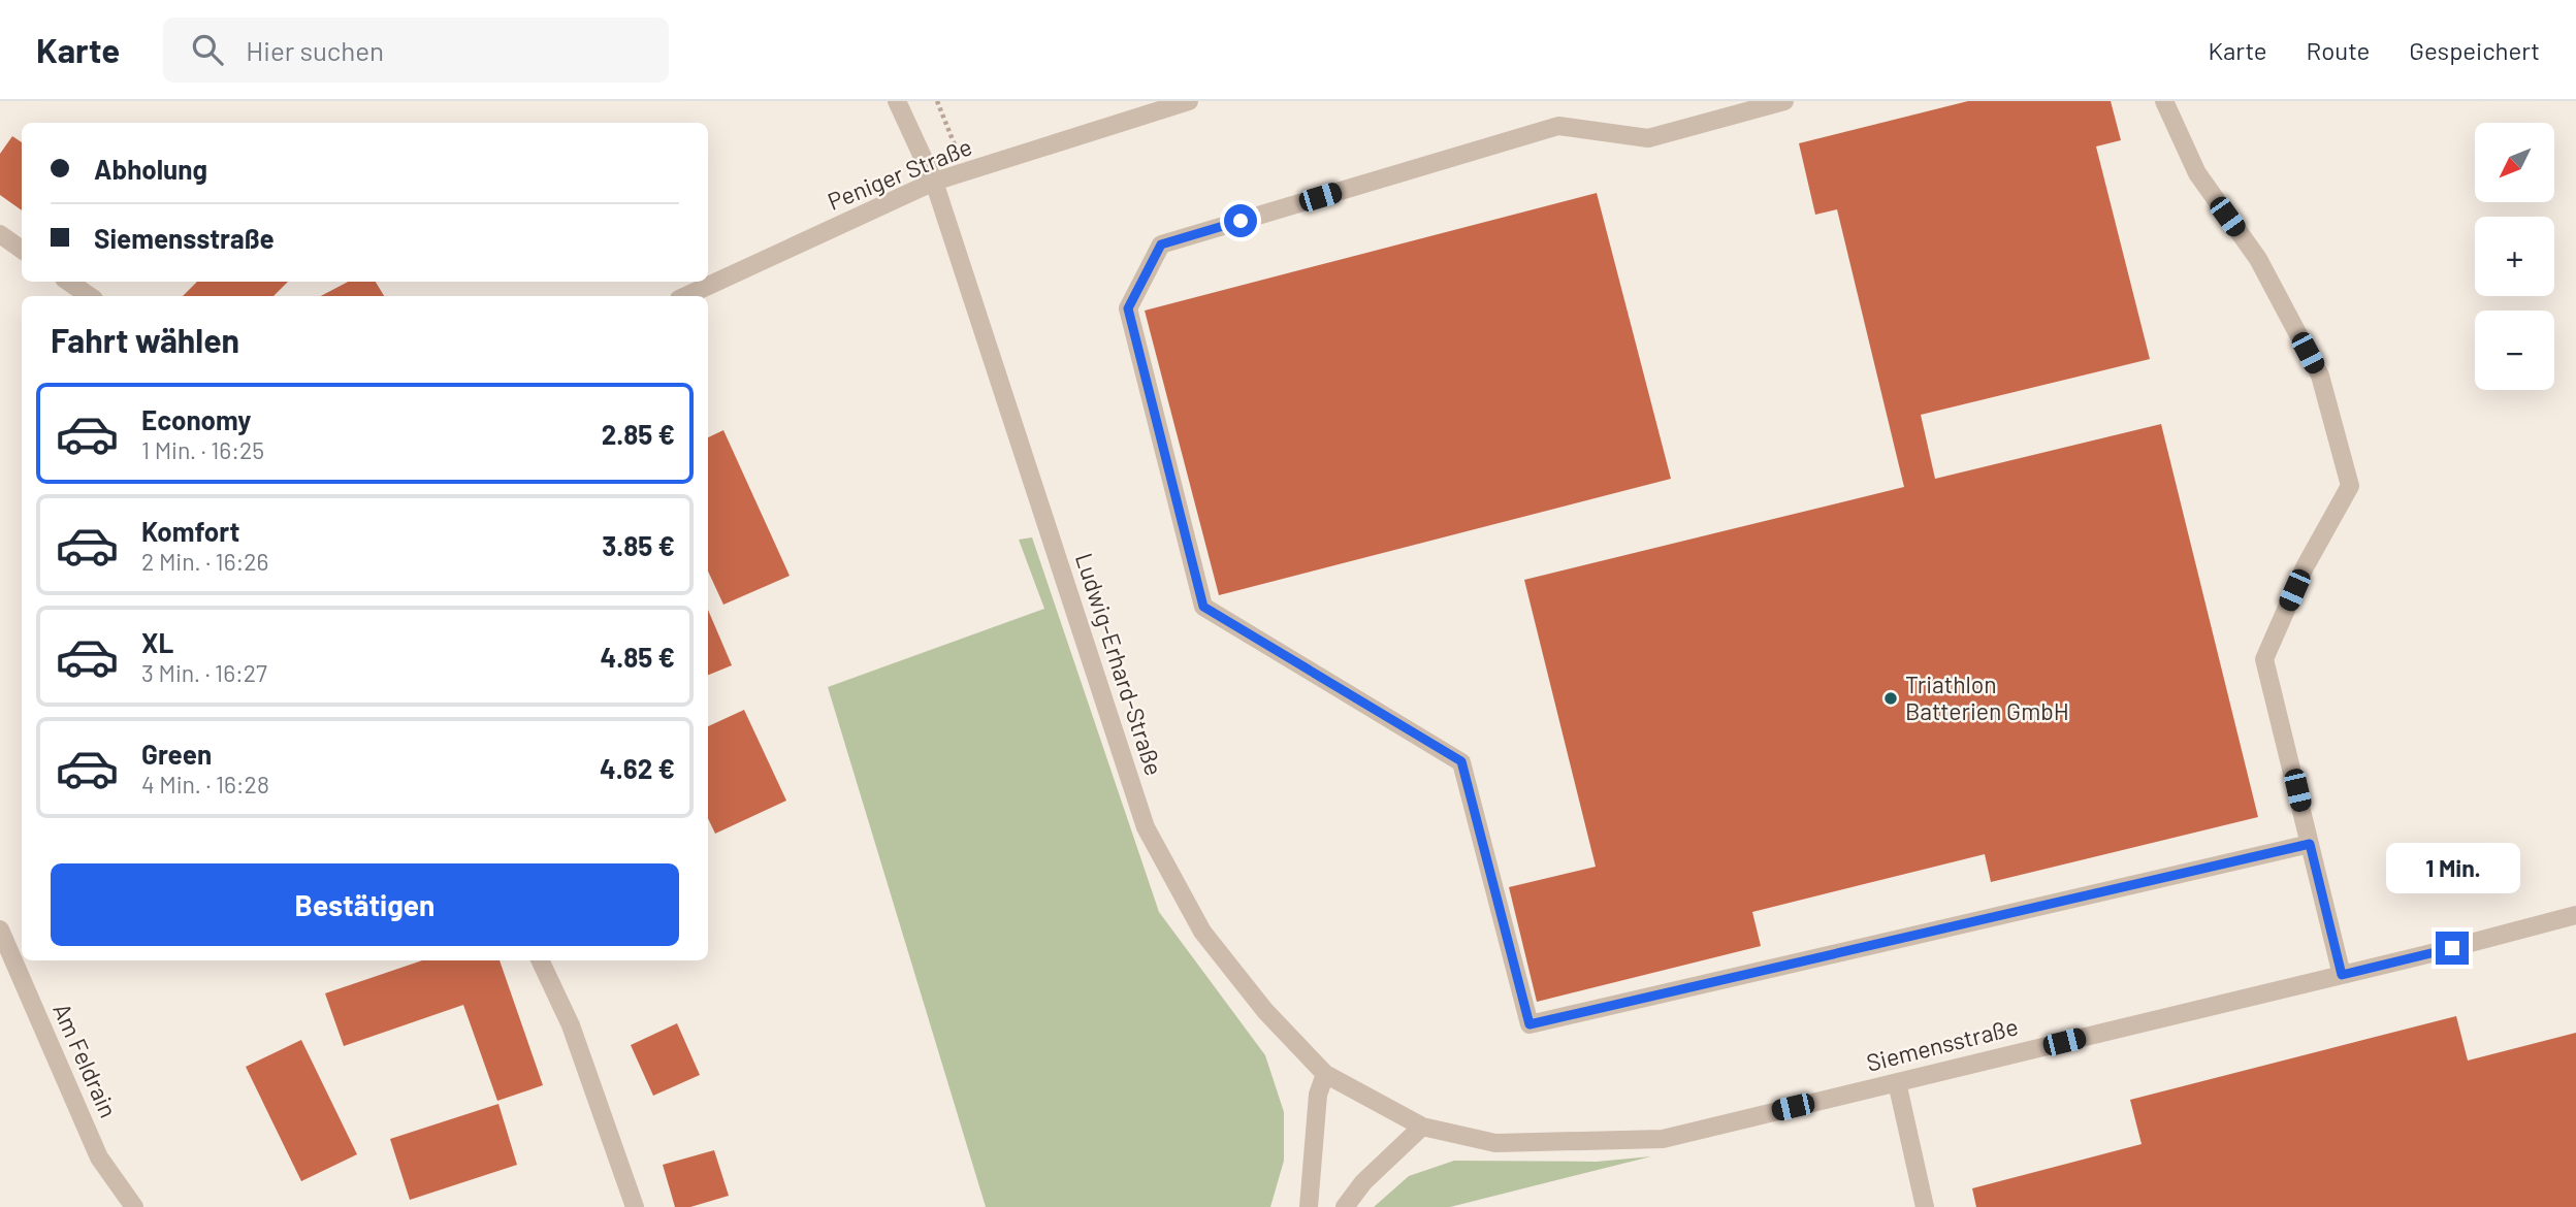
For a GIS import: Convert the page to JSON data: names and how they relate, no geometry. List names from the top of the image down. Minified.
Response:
{"streets":{"street":["Peniger Straße","Ludwig-Erhard-Straße","Siemensstraße","Am Feldrain"]},"crossings":[["Peniger Straße","Ludwig-Erhard-Straße"],["Ludwig-Erhard-Straße","Siemensstraße"]],"places":["Triathlon Batterien GmbH"],"north":"bottom left","page":{"header":"Karte","search":"Hier suchen","nav":["Karte","Route","Gespeichert"],"map_buttons":["+","−"],"banner":["Abholung","Siemensstraße"],"heading":"Fahrt wählen","list":[{"name":"Economy","note":"1 Min. · 16:25","value":"2.85 €"},{"name":"Komfort","note":"2 Min. · 16:26","value":"3.85 €"},{"name":"XL","note":"3 Min. · 16:27","value":"4.85 €"},{"name":"Green","note":"4 Min. · 16:28","value":"4.62 €"}],"bubble":"1 Min.","buttons":"Bestätigen"}}
